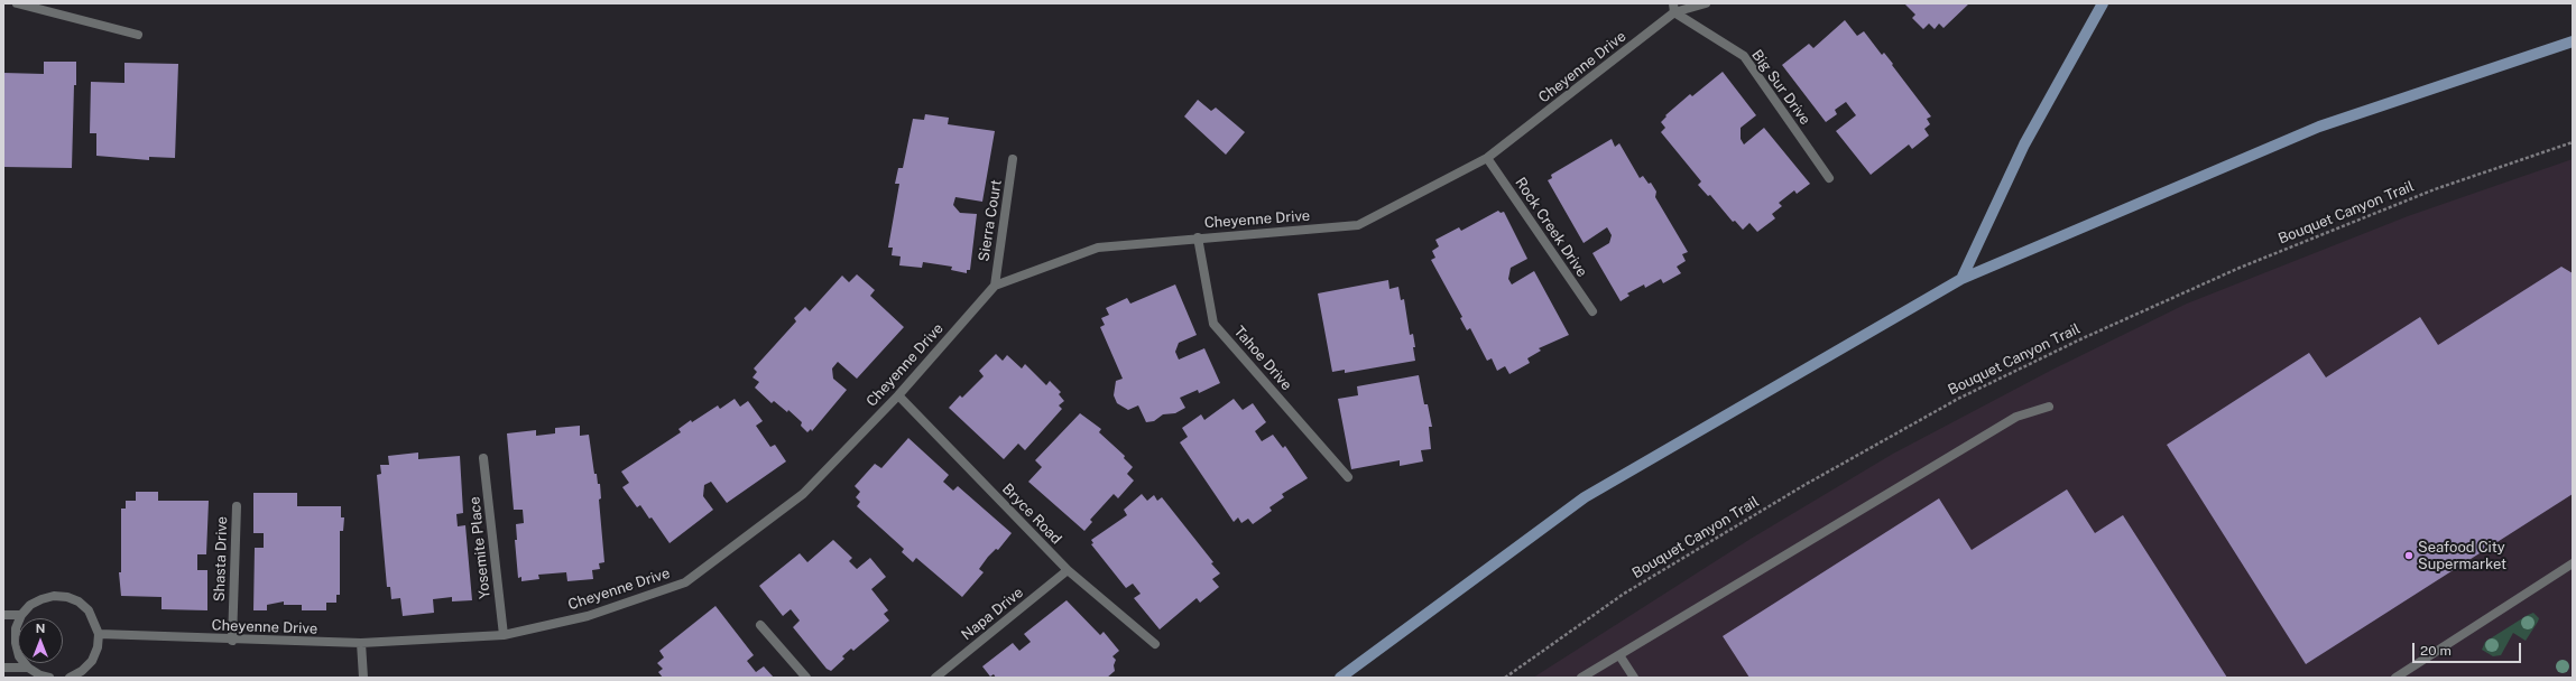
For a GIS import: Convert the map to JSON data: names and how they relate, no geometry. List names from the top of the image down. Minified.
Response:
{"streets":{"street":["Cheyenne Drive","Big Sur Drive","Sierra Court","Rock Creek Drive","Tahoe Drive","Bryce Road","Yosemite Place","Shasta Drive","Napa Drive"],"path":["Bouquet Canyon Trail"]},"crossings":[["Cheyenne Drive","Big Sur Drive"],["Cheyenne Drive","Sierra Court"],["Cheyenne Drive","Rock Creek Drive"],["Cheyenne Drive","Tahoe Drive"],["Cheyenne Drive","Bryce Road"],["Cheyenne Drive","Yosemite Place"],["Cheyenne Drive","Shasta Drive"],["Bryce Road","Napa Drive"]],"places":["Seafood City Supermarket"],"scale_bar":"20 m","north":"top"}
